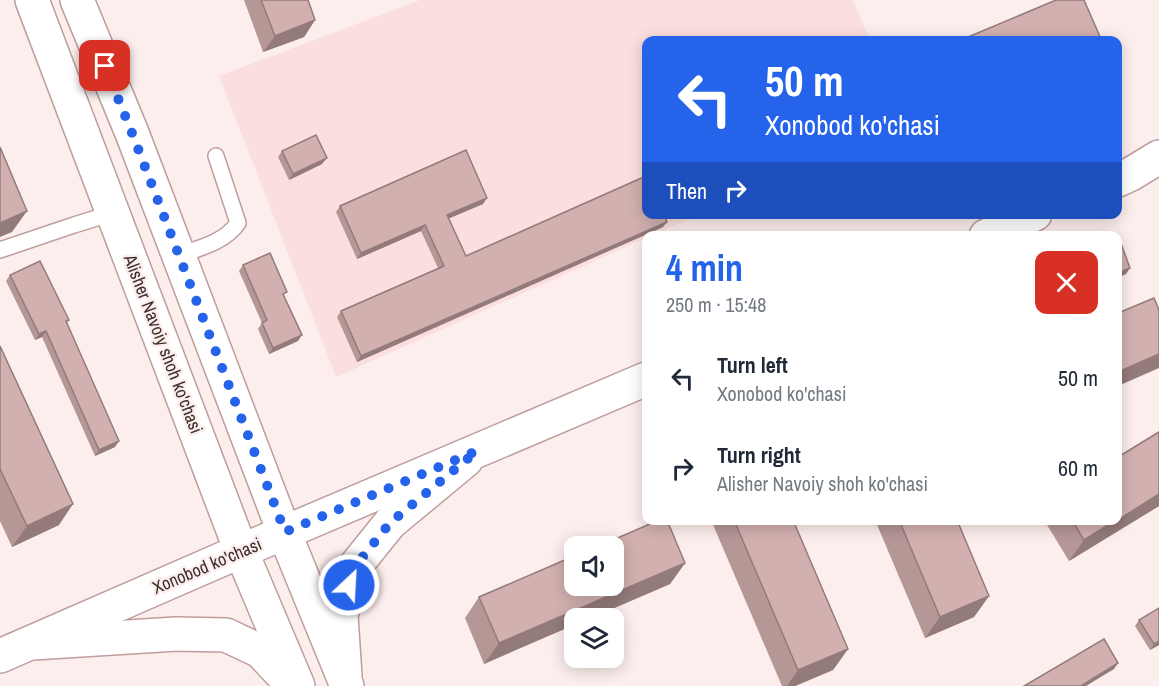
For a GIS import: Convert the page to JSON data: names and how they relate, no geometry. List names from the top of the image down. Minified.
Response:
{"streets":{"main road":["Alisher Navoiy shoh ko'chasi","Xonobod ko'chasi"]},"crossings":[["Alisher Navoiy shoh ko'chasi","Xonobod ko'chasi"]],"page":{"turn":["50 m","Xonobod ko'chasi"],"then":"Then","heading":["4 min","250 m · 15:48"],"list":[{"name":"Turn left","note":"Xonobod ko'chasi","value":"50 m"},{"name":"Turn right","note":"Alisher Navoiy shoh ko'chasi","value":"60 m"}]}}
